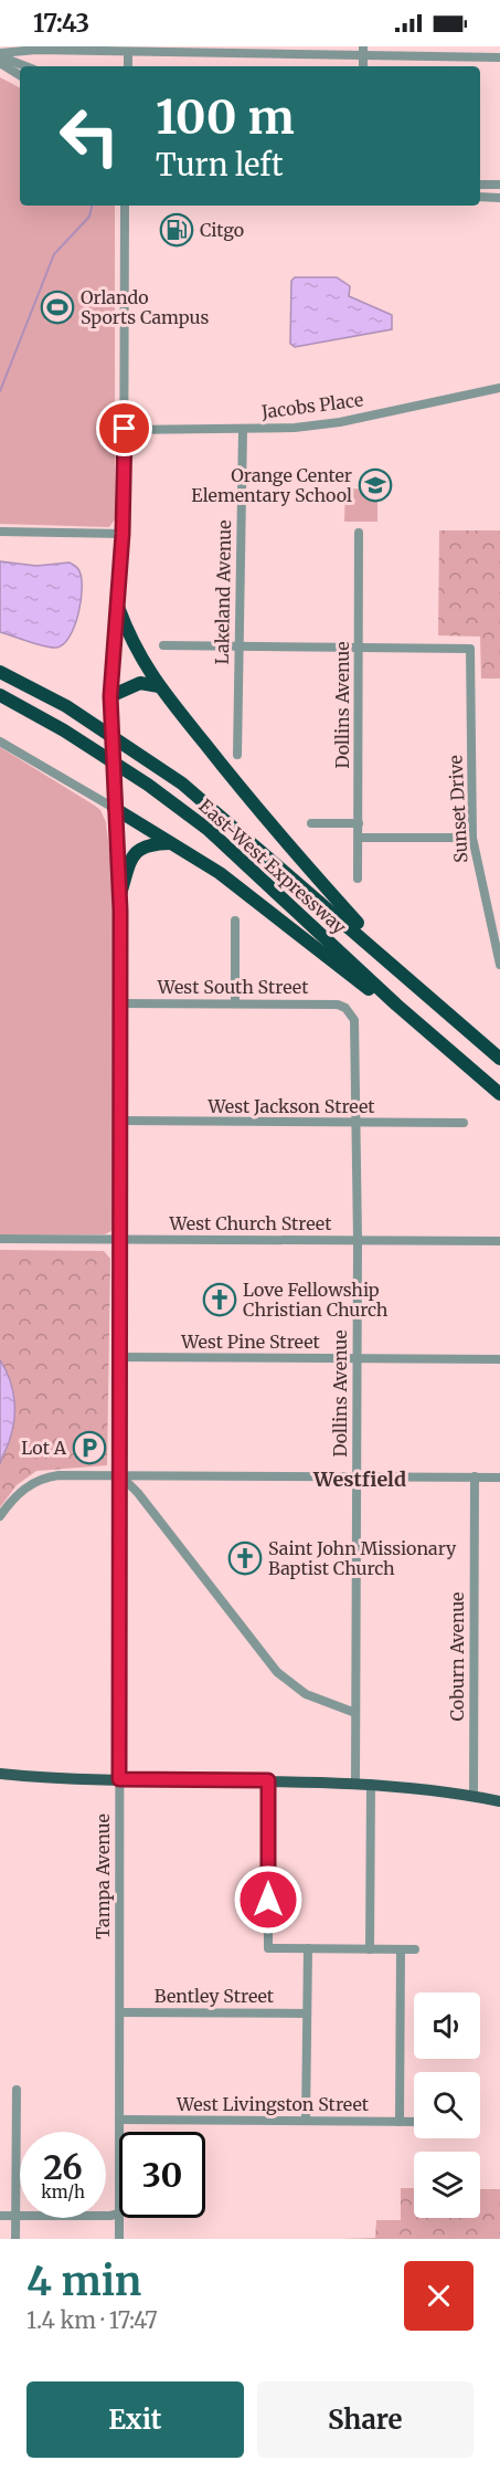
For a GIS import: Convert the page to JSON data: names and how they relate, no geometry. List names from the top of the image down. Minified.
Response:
{"streets":{"highway":["East-West Expressway"],"street":["Jacobs Place","Lakeland Avenue","Dollins Avenue","Sunset Drive","West South Street","West Jackson Street","West Church Street","West Pine Street","Coburn Avenue","Tampa Avenue","Bentley Street","West Livingston Street"]},"crossings":[["Jacobs Place","Lakeland Avenue"],["Jacobs Place","Tampa Avenue"],["Dollins Avenue","Sunset Drive"],["Dollins Avenue","West South Street"],["Dollins Avenue","West Jackson Street"],["Dollins Avenue","West Church Street"],["Dollins Avenue","West Pine Street"],["West South Street","Tampa Avenue"],["West Jackson Street","Tampa Avenue"],["West Church Street","Tampa Avenue"],["West Pine Street","Tampa Avenue"],["Tampa Avenue","Bentley Street"],["Tampa Avenue","West Livingston Street"]],"districts":["Westfield"],"places":{"fuel station":["Citgo"],"sports":["Orlando Sports Campus"],"school or university":["Orange Center Elementary School"],"church":["Love Fellowship Christian Church","Saint John Missionary Baptist Church"],"parking":["Lot A"]},"page":{"status":"17:43","turn":["100 m","Turn left"],"speed":"26 km/h","limit":"30","heading":["4 min","1.4 km · 17:47"],"buttons":["Exit","Share"]}}
